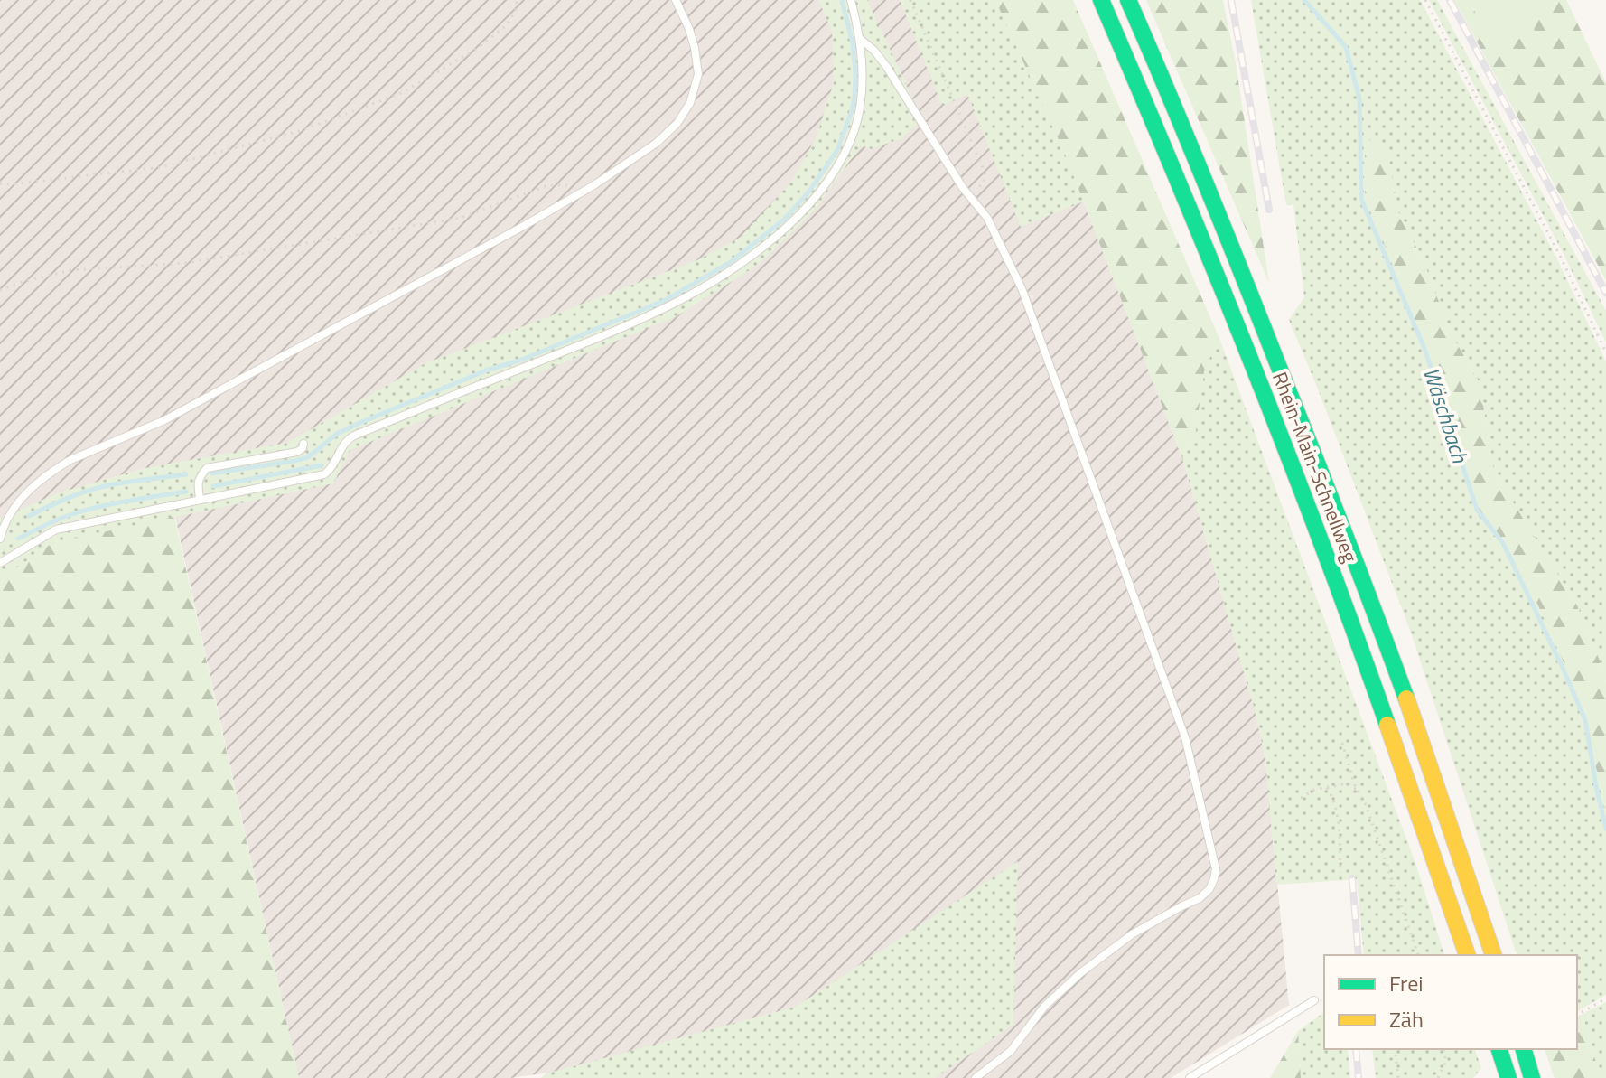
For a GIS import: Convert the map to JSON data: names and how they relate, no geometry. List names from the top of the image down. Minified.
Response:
{"streets":{"highway":["Rhein-Main-Schnellweg"]},"water":["Wäschbach"],"legend":["Frei","Zäh"]}
